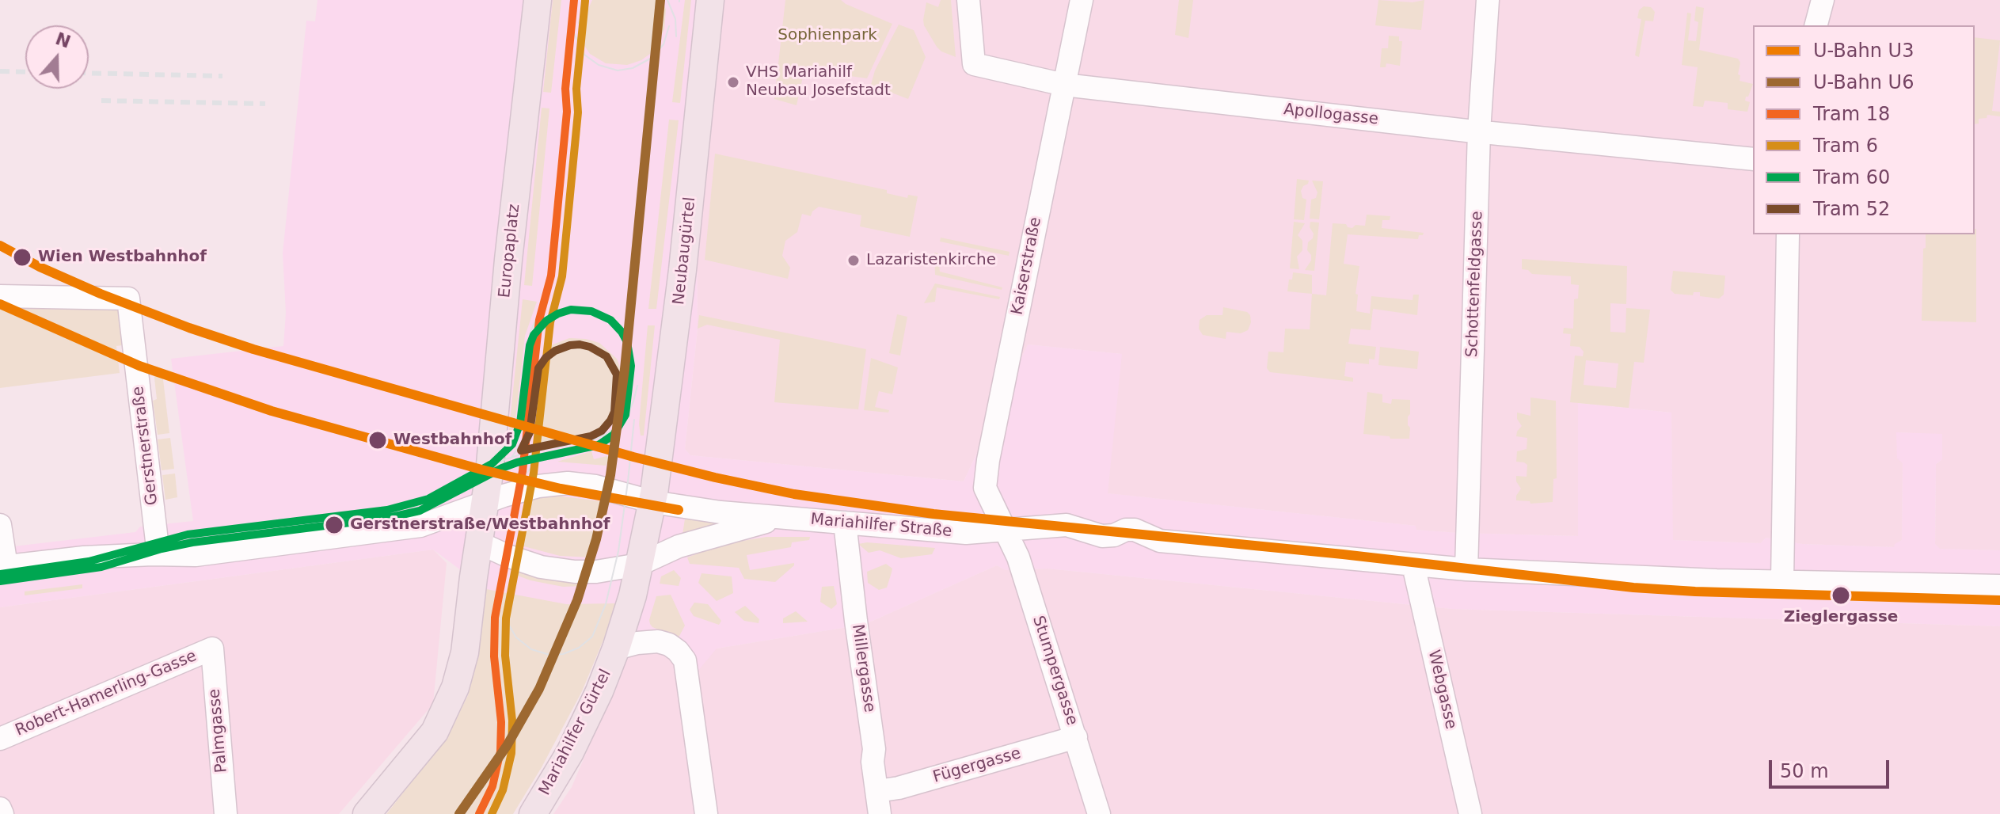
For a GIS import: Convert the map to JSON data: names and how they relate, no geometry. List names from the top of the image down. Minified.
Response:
{"streets":{"main road":["Europaplatz","Neubaugürtel","Mariahilfer Gürtel"],"street":["Apollogasse","Kaiserstraße","Schottenfeldgasse","Gerstnerstraße","Mariahilfer Straße","Millergasse","Stumpergasse","Webgasse","Robert-Hamerling-Gasse","Palmgasse","Fügergasse"]},"crossings":[["Apollogasse","Kaiserstraße"],["Apollogasse","Schottenfeldgasse"],["Europaplatz","Mariahilfer Straße"],["Neubaugürtel","Mariahilfer Straße"],["Neubaugürtel","Mariahilfer Gürtel"],["Kaiserstraße","Mariahilfer Straße"],["Kaiserstraße","Stumpergasse"],["Schottenfeldgasse","Mariahilfer Straße"],["Gerstnerstraße","Mariahilfer Straße"],["Mariahilfer Straße","Millergasse"],["Mariahilfer Straße","Stumpergasse"],["Mariahilfer Straße","Webgasse"],["Mariahilfer Straße","Mariahilfer Gürtel"],["Millergasse","Fügergasse"],["Stumpergasse","Fügergasse"],["Robert-Hamerling-Gasse","Palmgasse"]],"parks":["Sophienpark"],"places":["VHS Mariahilf Neubau Josefstadt","Wien Westbahnhof","Lazaristenkirche","Westbahnhof","Gerstnerstraße/Westbahnhof","Zieglergasse"],"lines":["metro line U6","tram line 18","tram line 6","metro line U3","tram line 60","tram line 52"],"legend":["U-Bahn U3","U-Bahn U6","Tram 18","Tram 6","Tram 60","Tram 52"],"scale_bar":"50 m","north":"top"}
